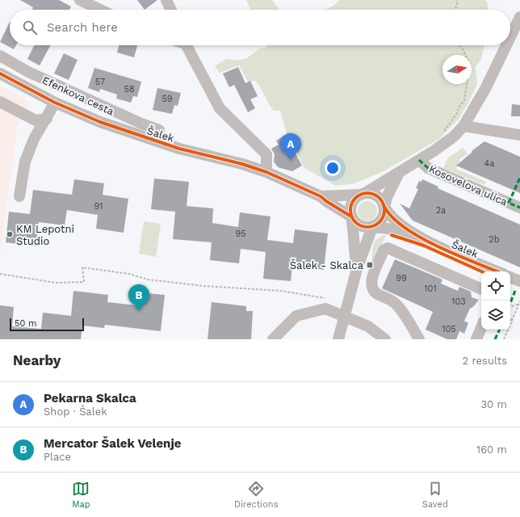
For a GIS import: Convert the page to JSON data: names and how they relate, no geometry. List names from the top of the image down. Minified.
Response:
{"streets":{"street":["Efenkova cesta","Šalek","Kosovelova ulica"]},"places":{"other":["KM Lepotni Studio"],"transit":["Šalek - Skalca"]},"house_numbers":["57","58","59","4a","91","2a","95","2b","99","101","103","105"],"scale_bar":"50 m","north":"right","page":{"search":"Search here","pins":["A","B"],"scale":"50 m","heading":["Nearby","2 results"],"list":[{"mark":"A","name":"Pekarna Skalca","note":"Shop · Šalek","value":"30 m"},{"mark":"B","name":"Mercator Šalek Velenje","note":"Place","value":"160 m"}],"nav":["Map","Directions","Saved"]}}
